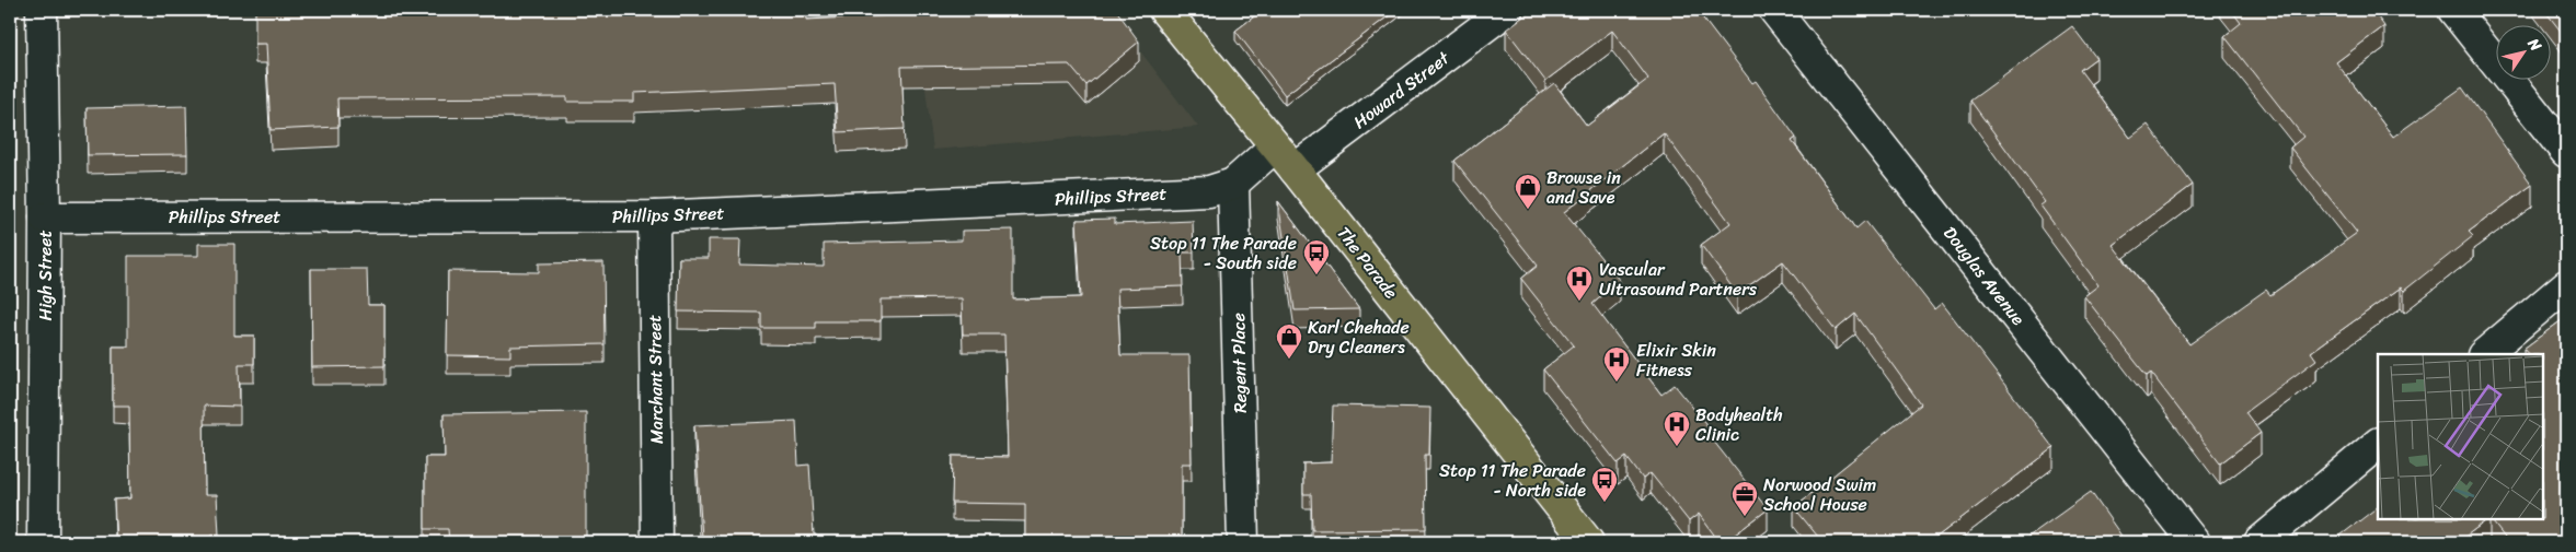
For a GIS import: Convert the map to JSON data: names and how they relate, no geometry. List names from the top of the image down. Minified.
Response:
{"streets":{"main road":["The Parade"],"street":["Howard Street","Phillips Street","High Street","Douglas Avenue","Regent Place","Marchant Street"]},"crossings":[["Howard Street","The Parade"],["Phillips Street","The Parade"],["Phillips Street","High Street"],["Phillips Street","Regent Place"],["Phillips Street","Marchant Street"]],"places":{"shop":["Browse in and Save","Karl Chehade Dry Cleaners"],"bus stop":["Stop 11 The Parade - South side","Stop 11 The Parade - North side"],"hospital":["Vascular Ultrasound Partners","Elixir Skin Fitness","Bodyhealth Clinic"],"office":["Norwood Swim School House"]},"north":"top right"}
